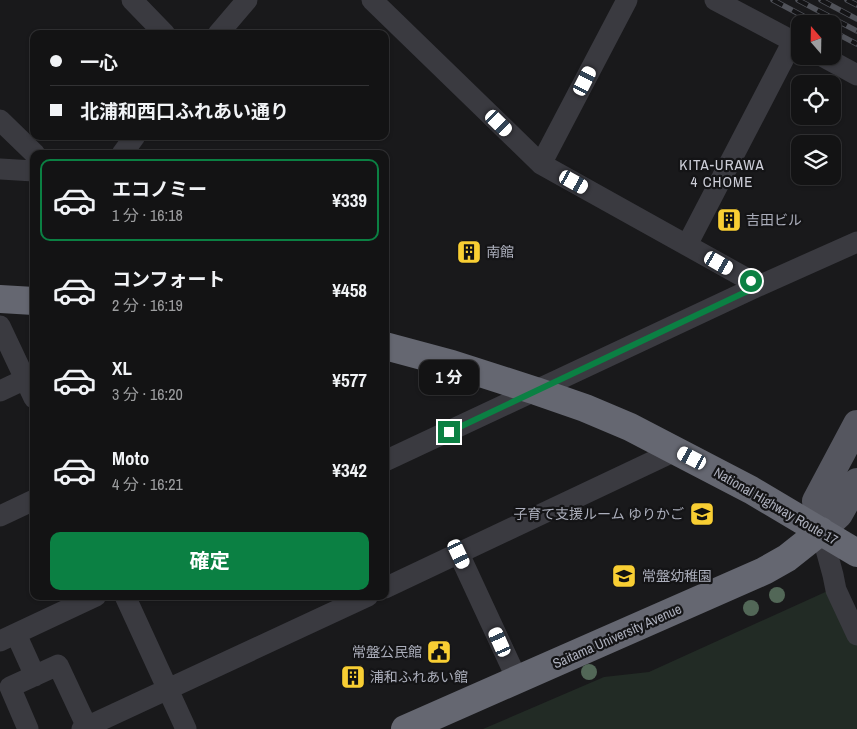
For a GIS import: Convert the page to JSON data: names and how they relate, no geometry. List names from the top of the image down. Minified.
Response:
{"streets":{"highway":["National Highway Route 17","Saitama University Avenue"]},"crossings":[["National Highway Route 17","Saitama University Avenue"]],"districts":["KITA-URAWA 4 CHOME"],"places":{"building":["吉田ビル","南館","浦和ふれあい館"],"school or university":["子育て支援ルーム ゆりかご","常盤幼稚園"],"public building":["常盤公民館"]},"north":"top","page":{"banner":["一心","北浦和西口ふれあい通り"],"list":[{"name":"エコノミー","note":"1 分 · 16:18","value":"¥339"},{"name":"コンフォート","note":"2 分 · 16:19","value":"¥458"},{"name":"XL","note":"3 分 · 16:20","value":"¥577"},{"name":"Moto","note":"4 分 · 16:21","value":"¥342"}],"bubble":"1 分","buttons":"確定"}}
